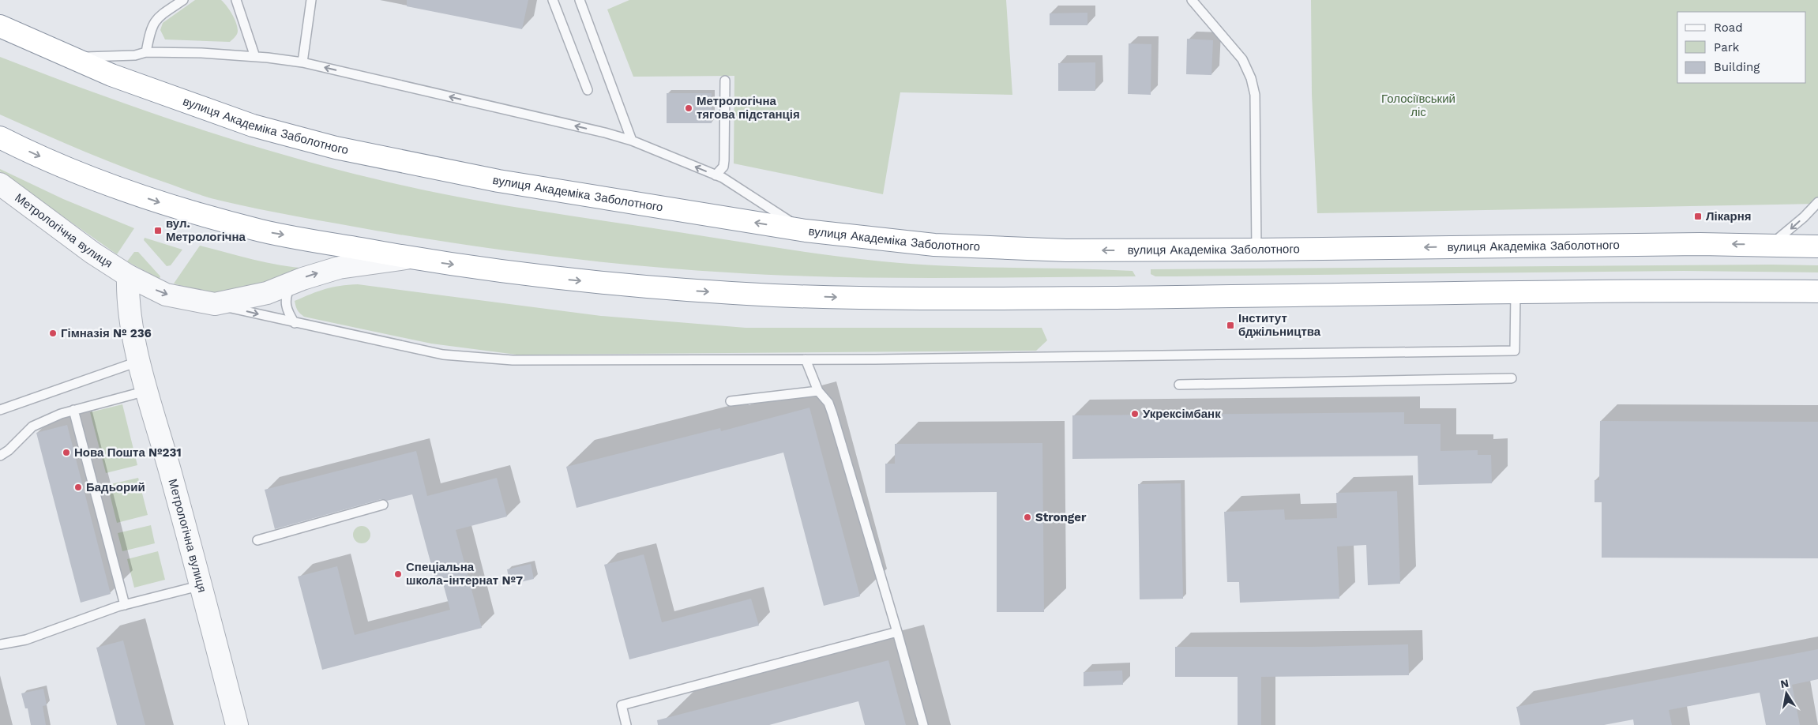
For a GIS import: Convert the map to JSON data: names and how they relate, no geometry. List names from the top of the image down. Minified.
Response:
{"streets":{"highway":["вулиця Академіка Заболотного"],"street":["Метрологічна вулиця"]},"parks":["Голосіївський ліс"],"places":{"other":["Метрологічна тягова підстанція","Гімназія № 236","Укрексімбанк","Нова Пошта №231","Бадьорий","Stronger","Спеціальна школа-інтернат №7"],"transit":["Лікарня","вул. Метрологічна","Інститут бджільництва"]},"legend":["Road","Park","Building"],"north":"top"}
